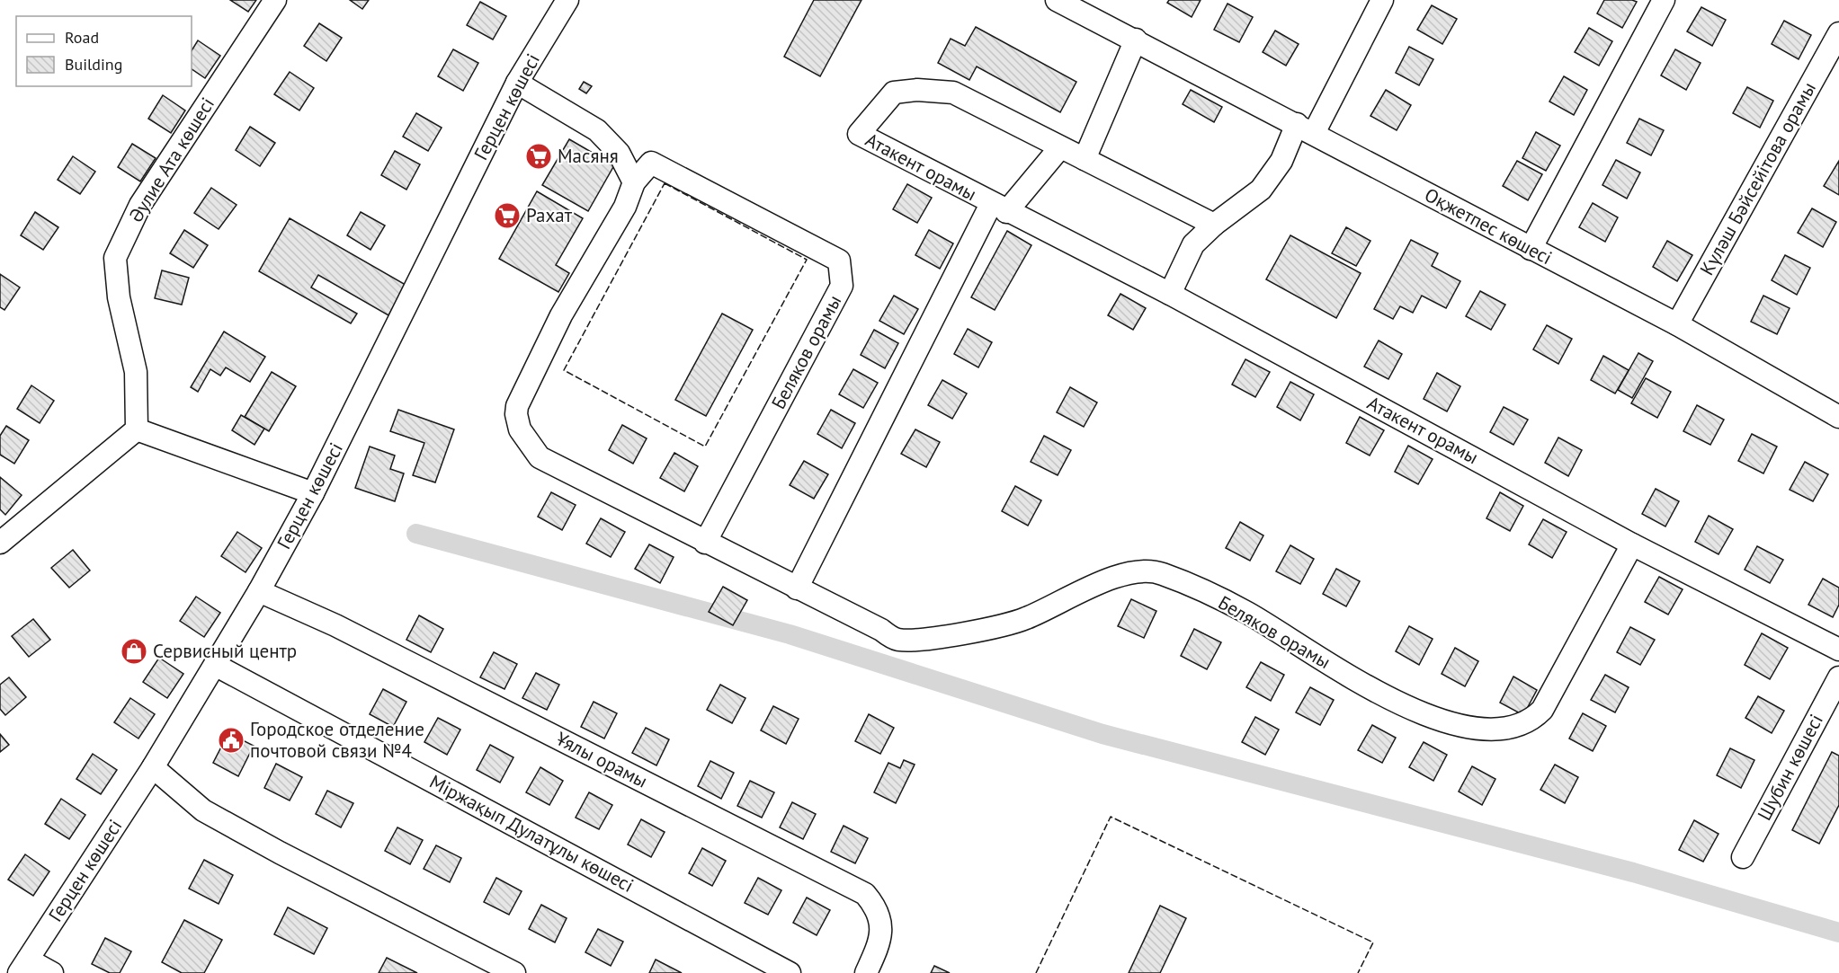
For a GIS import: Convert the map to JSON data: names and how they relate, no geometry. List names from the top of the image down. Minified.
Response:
{"streets":{"street":["Герцен көшесі","Әулие Ата көшесі","Атакент орамы","Күләш Бәйсейітова орамы","Оқжетпес көшесі","Беляков орамы","Ұялы орамы","Шубин көшесі","Міржақып Дулатұлы көшесі"]},"crossings":[["Герцен көшесі","Ұялы орамы"],["Герцен көшесі","Міржақып Дулатұлы көшесі"],["Атакент орамы","Беляков орамы"],["Күләш Бәйсейітова орамы","Оқжетпес көшесі"]],"places":{"supermarket":["Масяня","Рахат"],"shop":["Сервисный центр"],"public building":["Городское отделение почтовой связи №4"]},"legend":["Road","Building"]}
